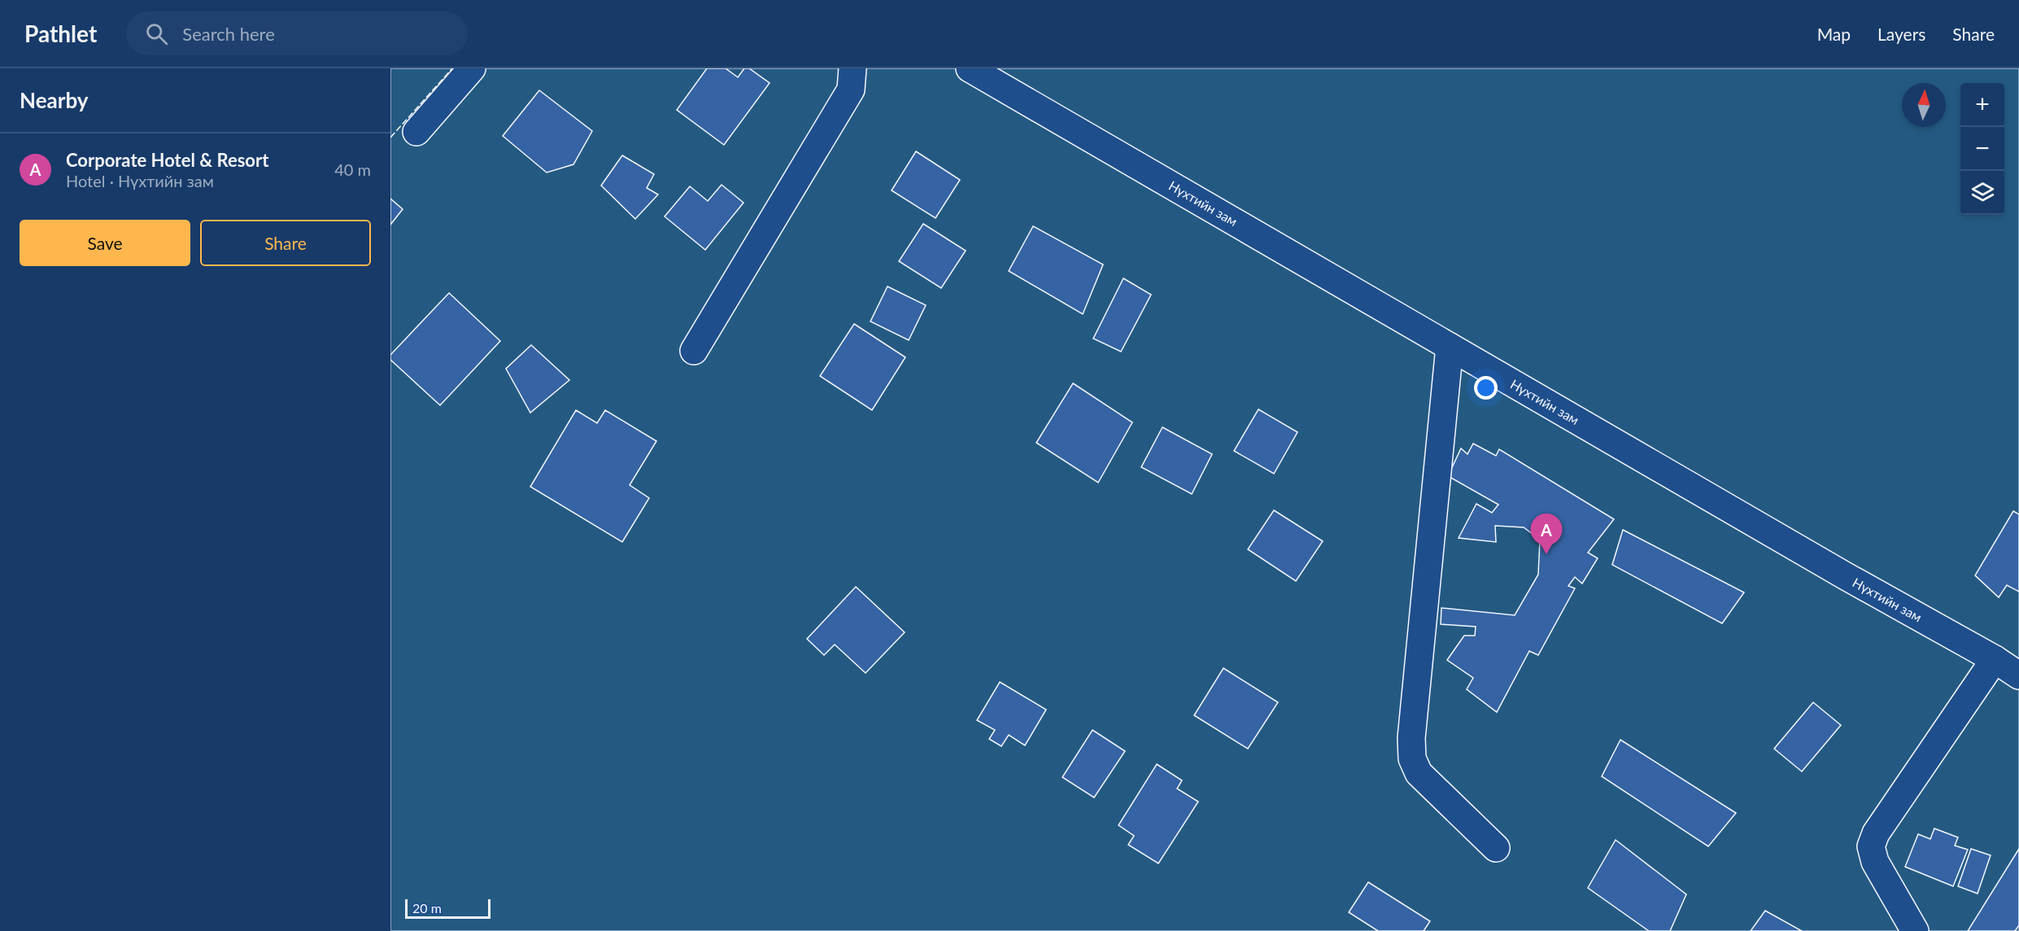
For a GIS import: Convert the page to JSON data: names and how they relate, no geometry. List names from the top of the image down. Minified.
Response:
{"streets":{"street":["Нүхтийн зам"]},"scale_bar":"20 m","north":"top","page":{"header":"Pathlet","search":"Search here","nav":["Map","Layers","Share"],"heading":"Nearby","map_buttons":["+","−"],"list":[{"mark":"A","name":"Corporate Hotel & Resort","note":"Hotel · Нүхтийн зам","value":"40 m"}],"buttons":["Save","Share"],"pins":"A","scale":"20 m"}}
